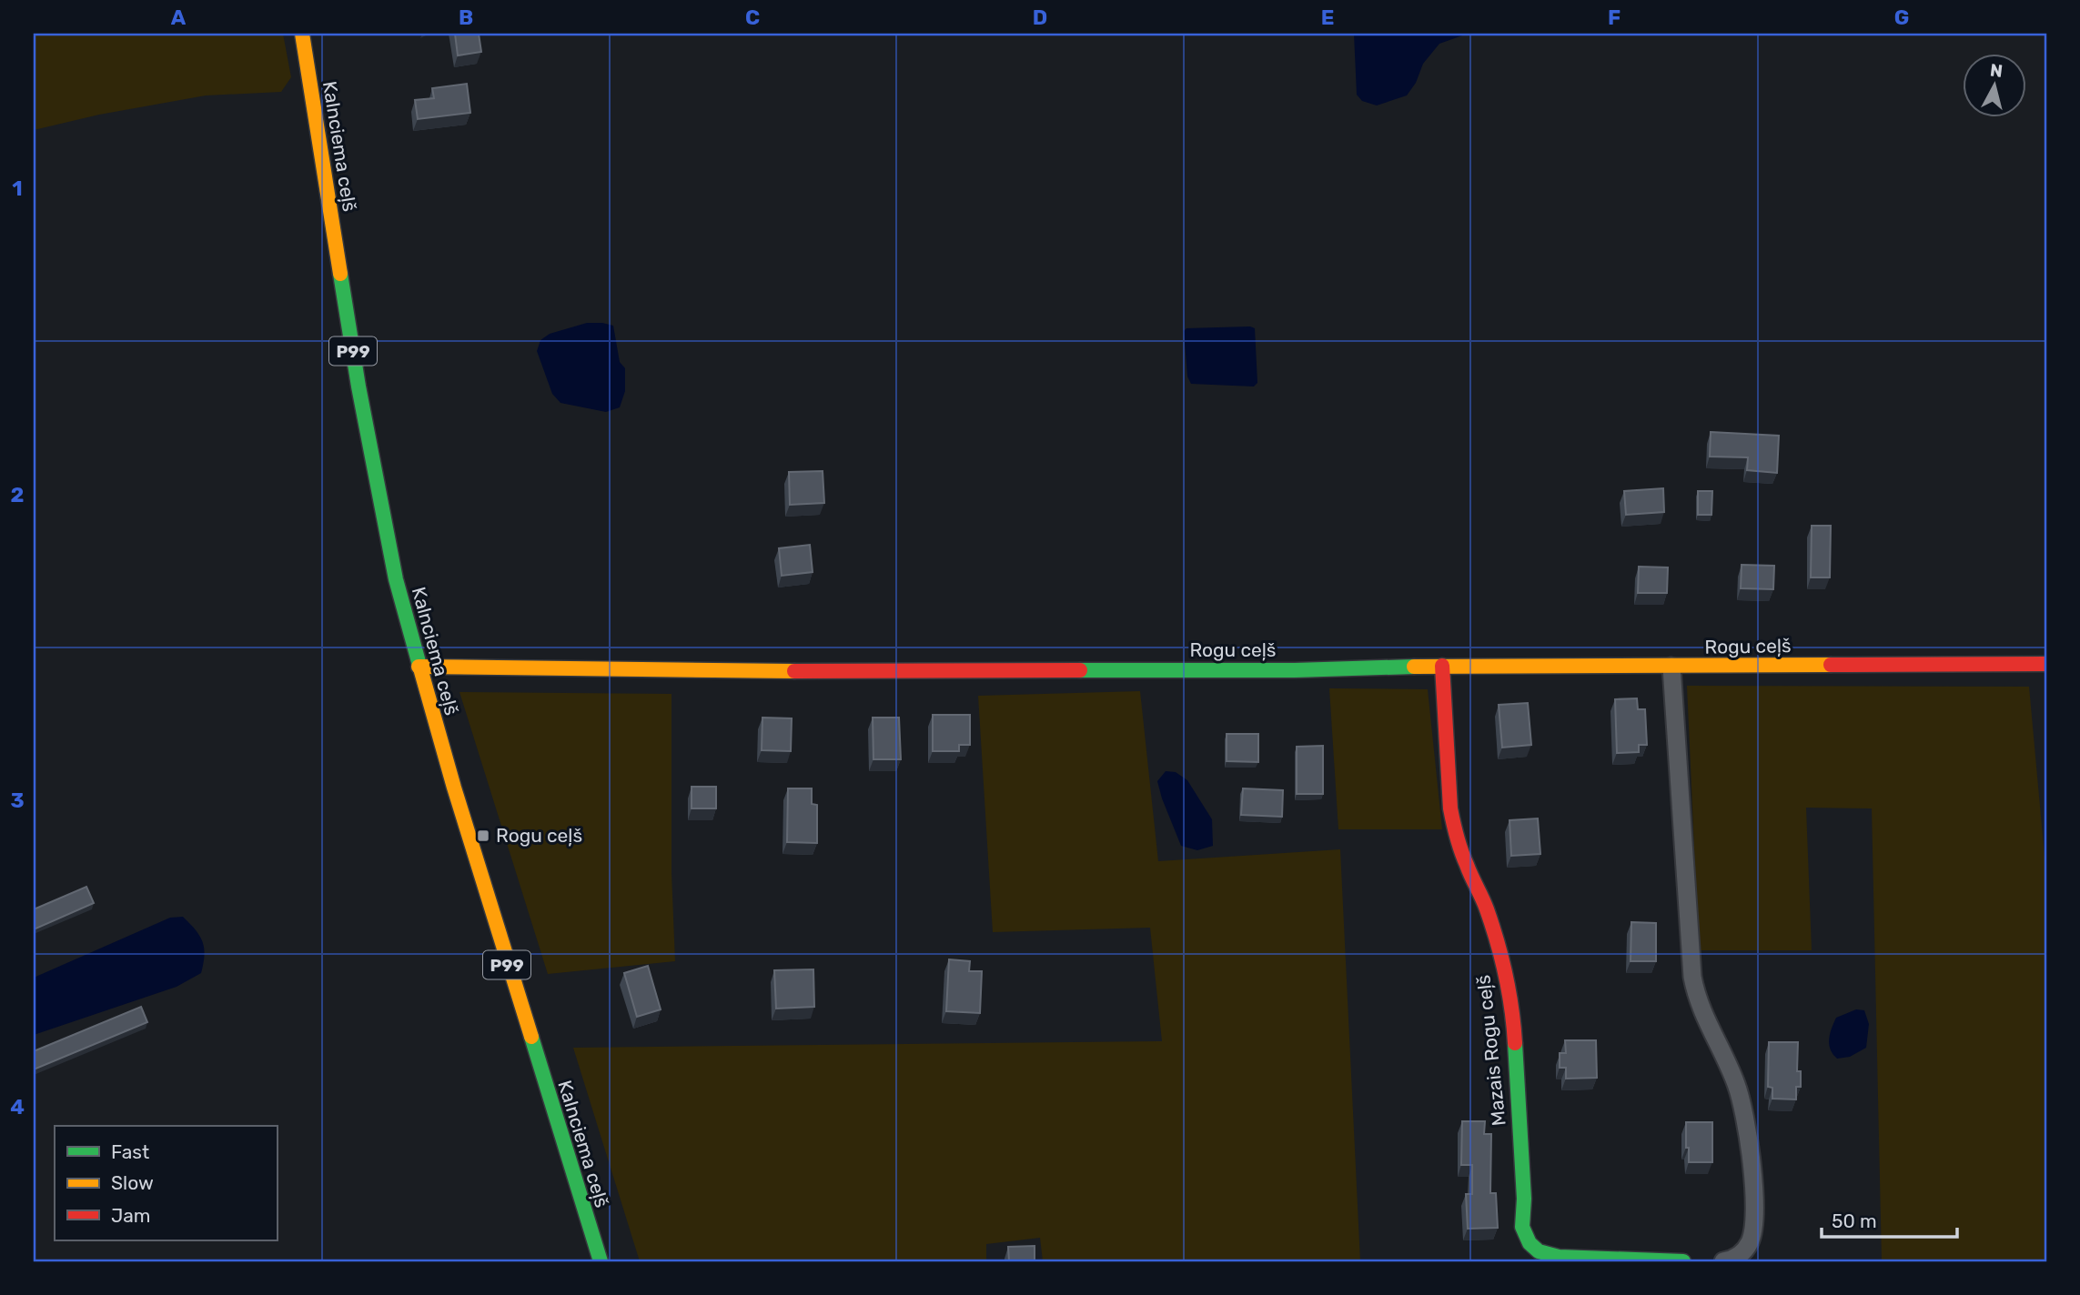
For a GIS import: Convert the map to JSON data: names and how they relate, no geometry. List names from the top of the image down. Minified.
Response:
{"streets":{"street":["Kalnciema ceļš","P99","Rogu ceļš","Mazais Rogu ceļš"]},"crossings":[["Kalnciema ceļš","Rogu ceļš"],["Rogu ceļš","Mazais Rogu ceļš"]],"places":{"transit":["Rogu ceļš"]},"legend":["Fast","Slow","Jam"],"scale_bar":"50 m","north":"top","grid":{"columns":["A","B","C","D","E","F","G"],"rows":["1","2","3","4"]}}
